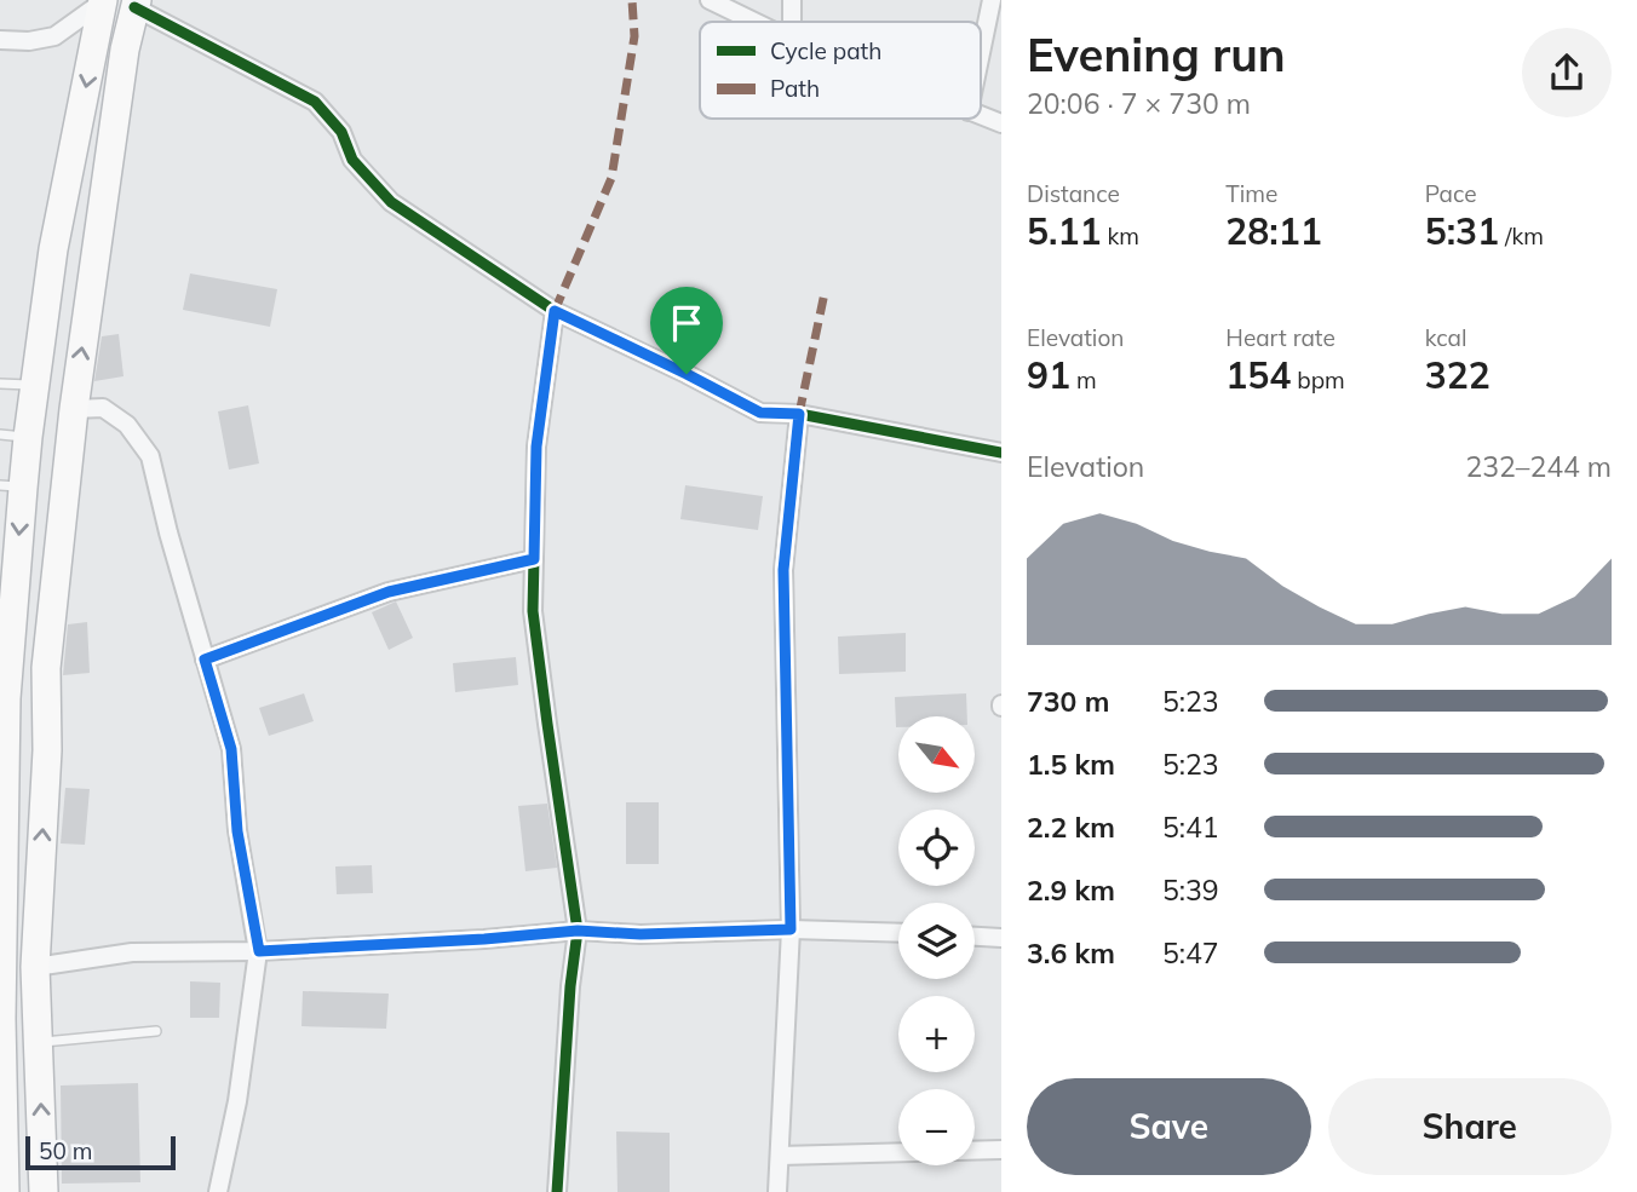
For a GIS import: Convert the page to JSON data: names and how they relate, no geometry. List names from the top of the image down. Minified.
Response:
{"legend":["Cycle path","Path"],"scale_bar":"50 m","north":"bottom right","page":{"heading":["Evening run","20:06 · 7 × 730 m"],"stats":[["Distance","5.11 km"],["Time","28:11"],["Pace","5:31 /km"],["Elevation","91 m"],["Heart rate","154 bpm"],["kcal","322"]],"chart":["Elevation","232–244 m"],"list":[{"name":"730 m","note":"5:23"},{"name":"1.5 km","note":"5:23"},{"name":"2.2 km","note":"5:41"},{"name":"2.9 km","note":"5:39"},{"name":"3.6 km","note":"5:47"}],"map_buttons":["+","−"],"buttons":["Save","Share"],"scale":"50 m"}}
